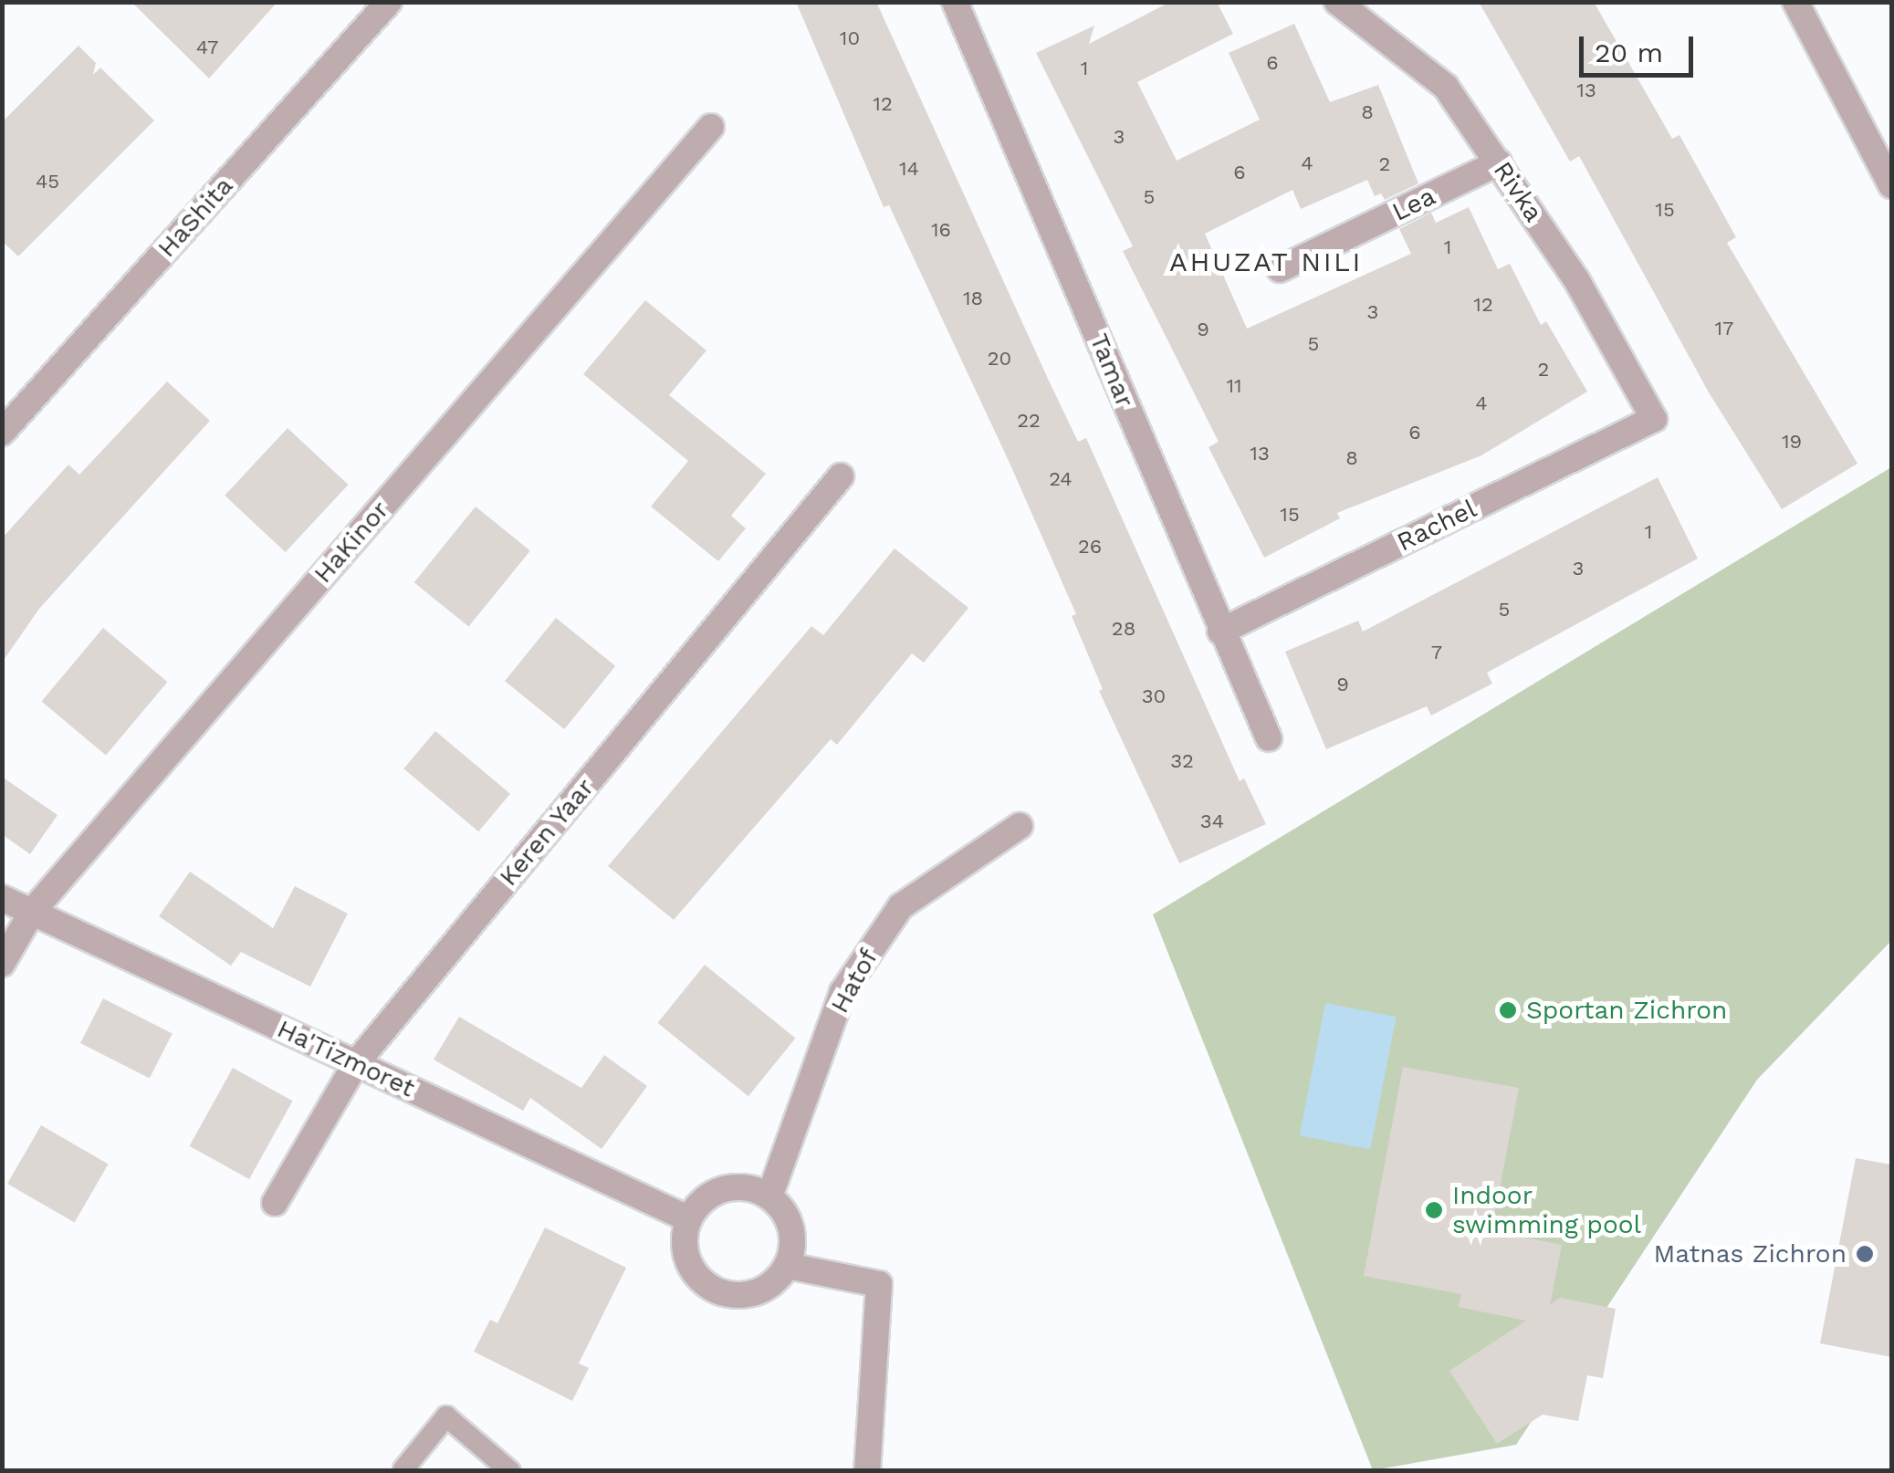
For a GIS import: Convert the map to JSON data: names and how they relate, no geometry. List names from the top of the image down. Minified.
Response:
{"streets":{"street":["Rivka","Lea","HaShita","Tamar","Rachel","HaKinor","Keren Yaar","Hatof","Ha'Tizmoret"]},"crossings":[["Rivka","Lea"],["Rivka","Rachel"],["Tamar","Rachel"],["HaKinor","Ha'Tizmoret"],["Keren Yaar","Ha'Tizmoret"],["Hatof","Ha'Tizmoret"]],"districts":["AHUZAT NILI"],"places":["Sportan Zichron","Indoor swimming pool","Matnas Zichron"],"house_numbers":["10","47","6","1","13","12","8","3","4","2","14","6","45","5","15","16","1","18","12","3","17","9","5","20","2","11","4","22","6","19","13","8","24","15","1","26","3","5","28","7","9","30","32","34"],"scale_bar":"20 m"}
